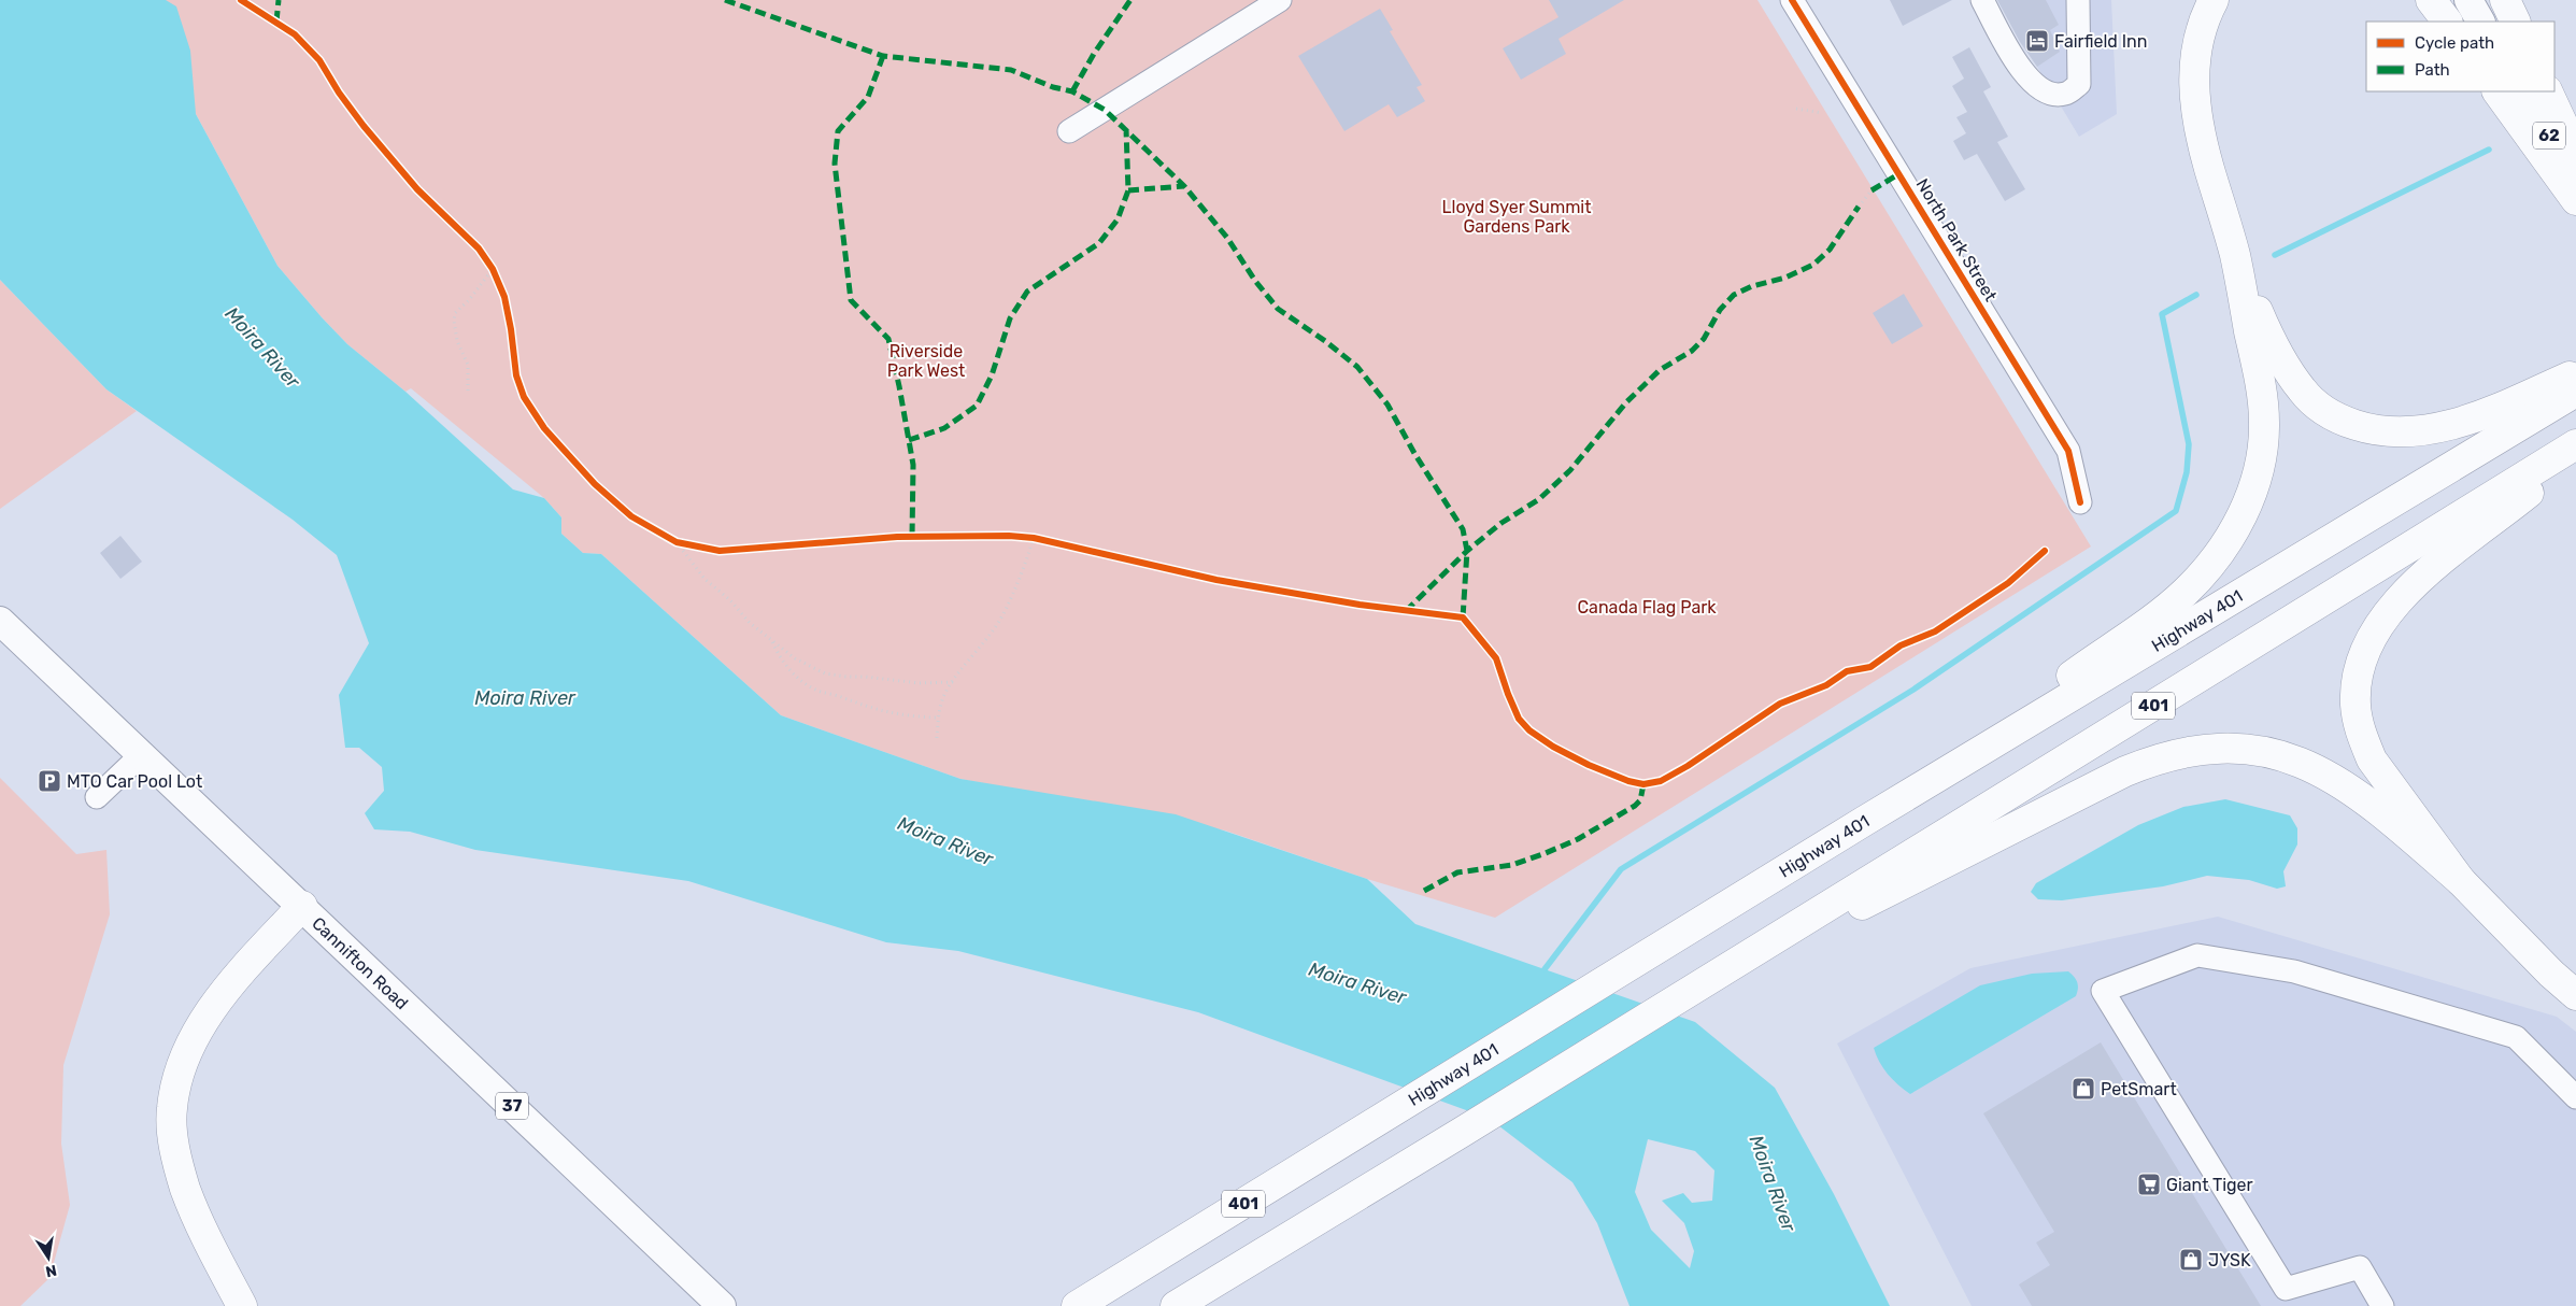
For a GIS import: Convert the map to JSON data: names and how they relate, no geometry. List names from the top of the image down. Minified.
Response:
{"streets":{"highway":["Highway 401","401"],"main road":["62","Cannifton Road","37"],"street":["North Park Street"]},"water":["Moira River"],"parks":["Lloyd Syer Summit Gardens Park","Riverside Park West","Canada Flag Park"],"places":{"hotel":["Fairfield Inn"],"parking":["MTO Car Pool Lot"],"shop":["PetSmart","JYSK"],"supermarket":["Giant Tiger"]},"legend":["Cycle path","Path"],"north":"bottom"}
